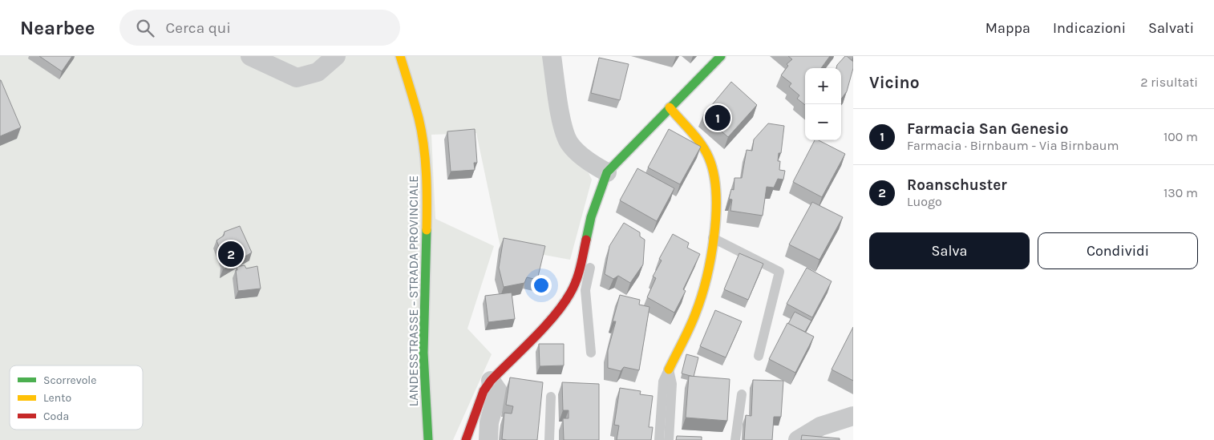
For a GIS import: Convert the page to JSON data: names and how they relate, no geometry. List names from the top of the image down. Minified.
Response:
{"streets":{"street":["LANDESSTRASSE - STRADA PROVINCIALE"]},"legend":["Scorrevole","Lento","Coda"],"page":{"header":"Nearbee","search":"Cerca qui","nav":["Mappa","Indicazioni","Salvati"],"heading":["Vicino","2 risultati"],"map_buttons":["+","−"],"pins":["1","2"],"list":[{"mark":"1","name":"Farmacia San Genesio","note":"Farmacia · Birnbaum - Via Birnbaum","value":"100 m"},{"mark":"2","name":"Roanschuster","note":"Luogo","value":"130 m"}],"buttons":["Salva","Condividi"]}}
